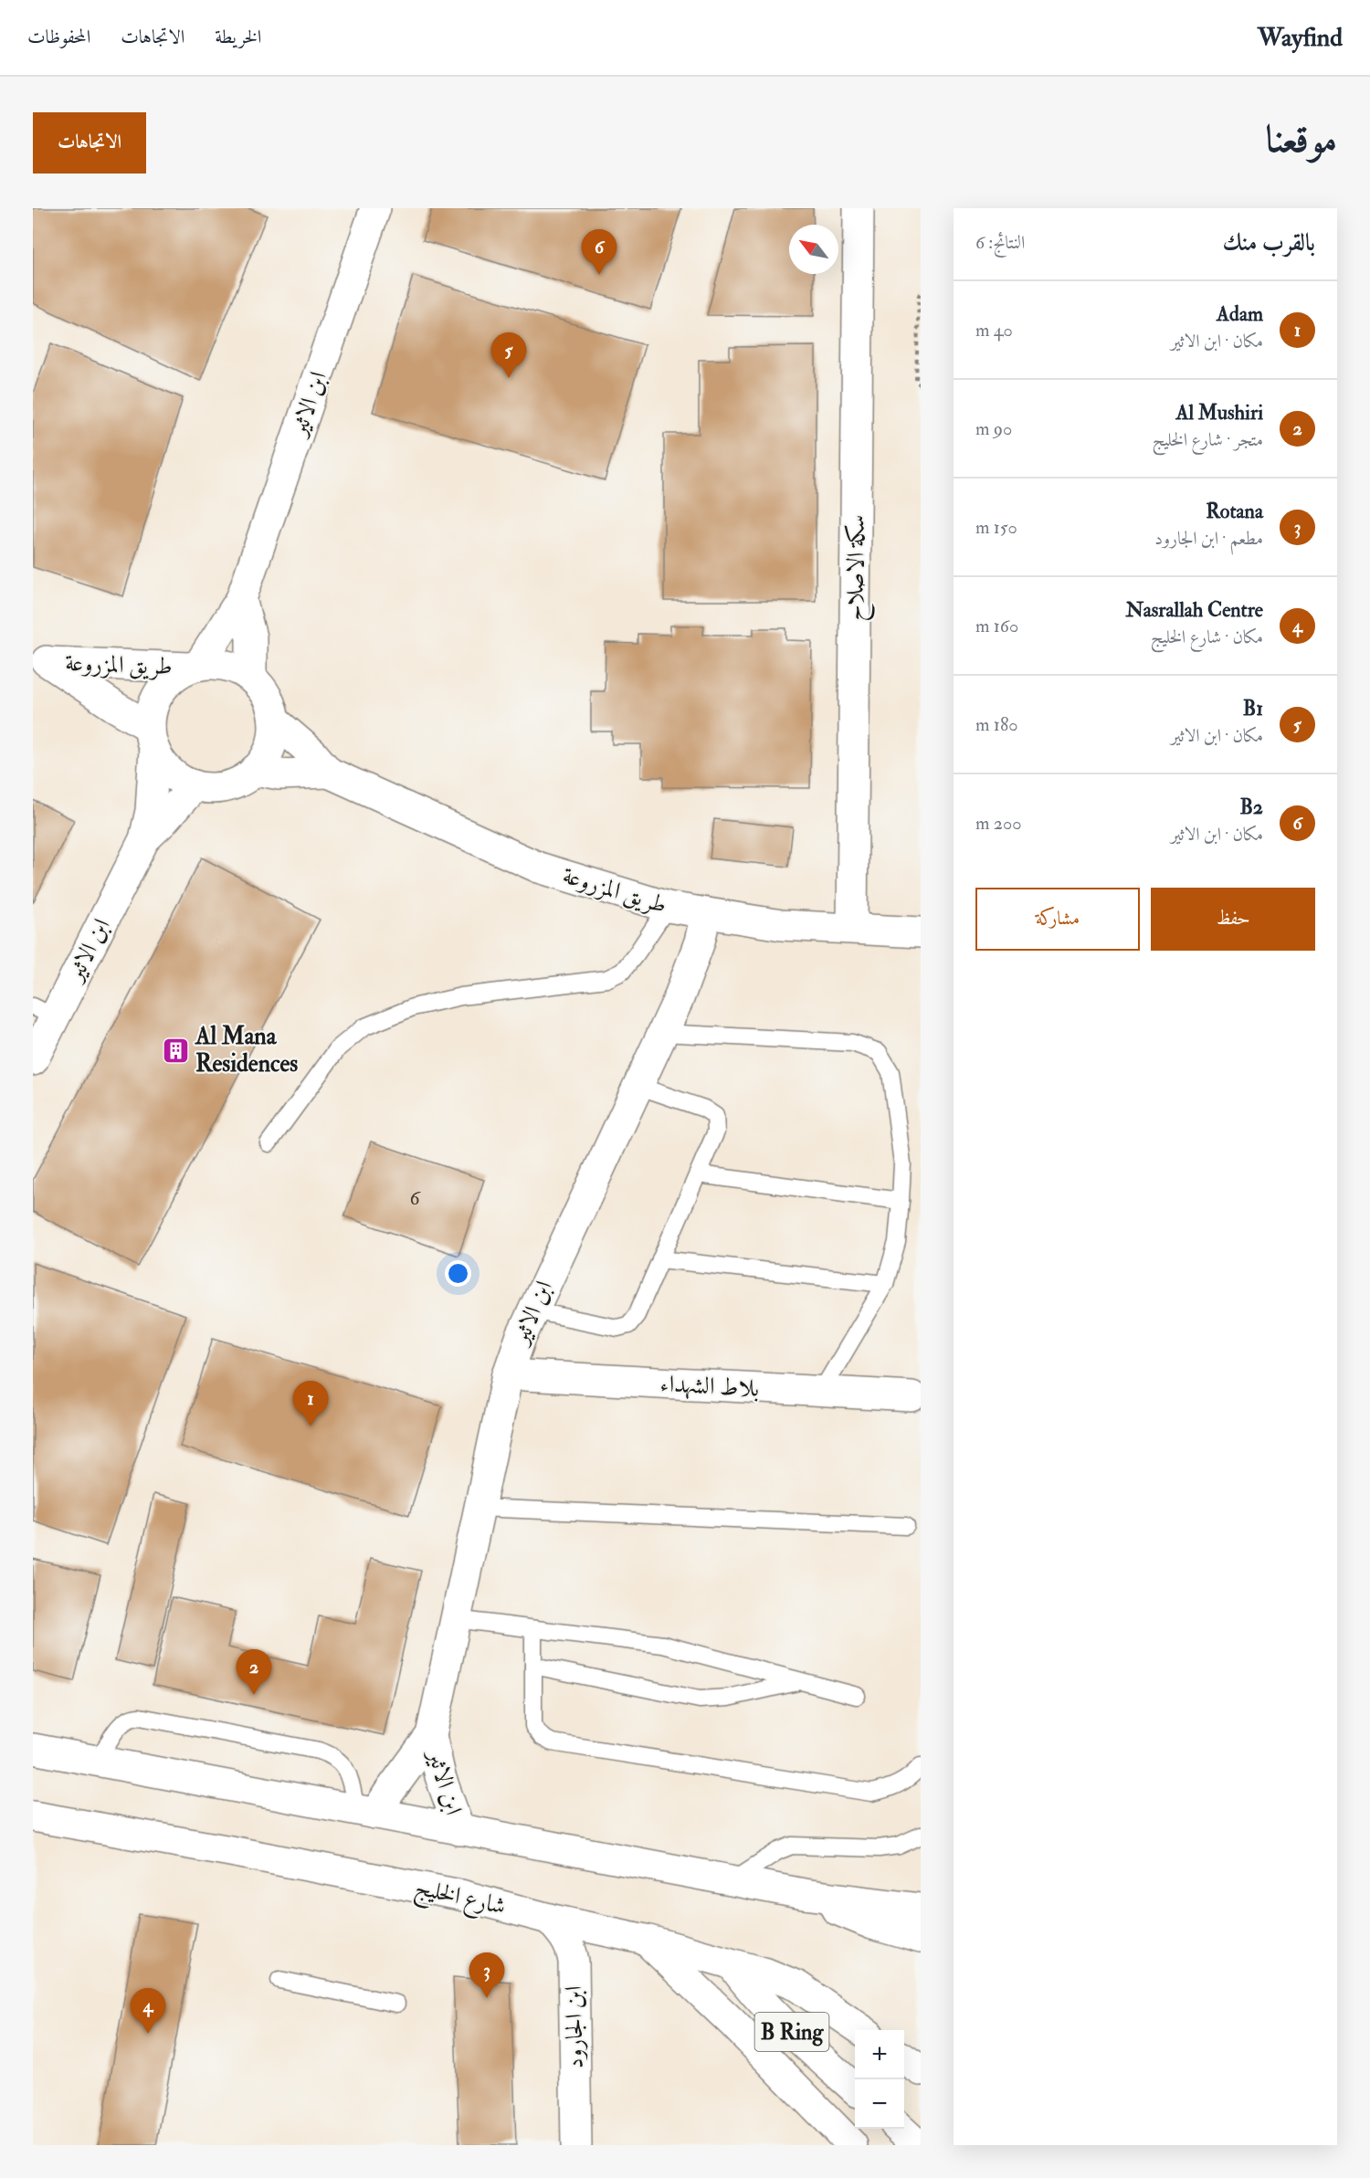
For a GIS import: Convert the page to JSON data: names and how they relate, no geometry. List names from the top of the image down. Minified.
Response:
{"streets":{"street":["ابن الاثير","سكة الاصلاح","طريق المزروعة","بلاط الشهداء","شارع الخليج","ابن الجارود","B Ring"]},"crossings":[["ابن الاثير","طريق المزروعة"],["ابن الاثير","بلاط الشهداء"],["سكة الاصلاح","طريق المزروعة"],["شارع الخليج","ابن الجارود"],["شارع الخليج","B Ring"]],"places":{"building":["Al Mana Residences"]},"house_numbers":["6"],"north":"top left","page":{"header":"Wayfind","nav":["الخريطة","الاتجاهات","المحفوظات"],"title":"موقعنا","buttons":["الاتجاهات",["حفظ","مشاركة"]],"heading":["بالقرب منك","النتائج: 6"],"pins":["6","5","1","2","3","4"],"list":[{"mark":"1","name":"Adam","note":"مكان · ابن الاثير","value":"40 m"},{"mark":"2","name":"Al Mushiri","note":"متجر · شارع الخليج","value":"90 m"},{"mark":"3","name":"Rotana","note":"مطعم · ابن الجارود","value":"150 m"},{"mark":"4","name":"Nasrallah Centre","note":"مكان · شارع الخليج","value":"160 m"},{"mark":"5","name":"B1","note":"مكان · ابن الاثير","value":"180 m"},{"mark":"6","name":"B2","note":"مكان · ابن الاثير","value":"200 m"}],"map_buttons":["+","−"]}}
